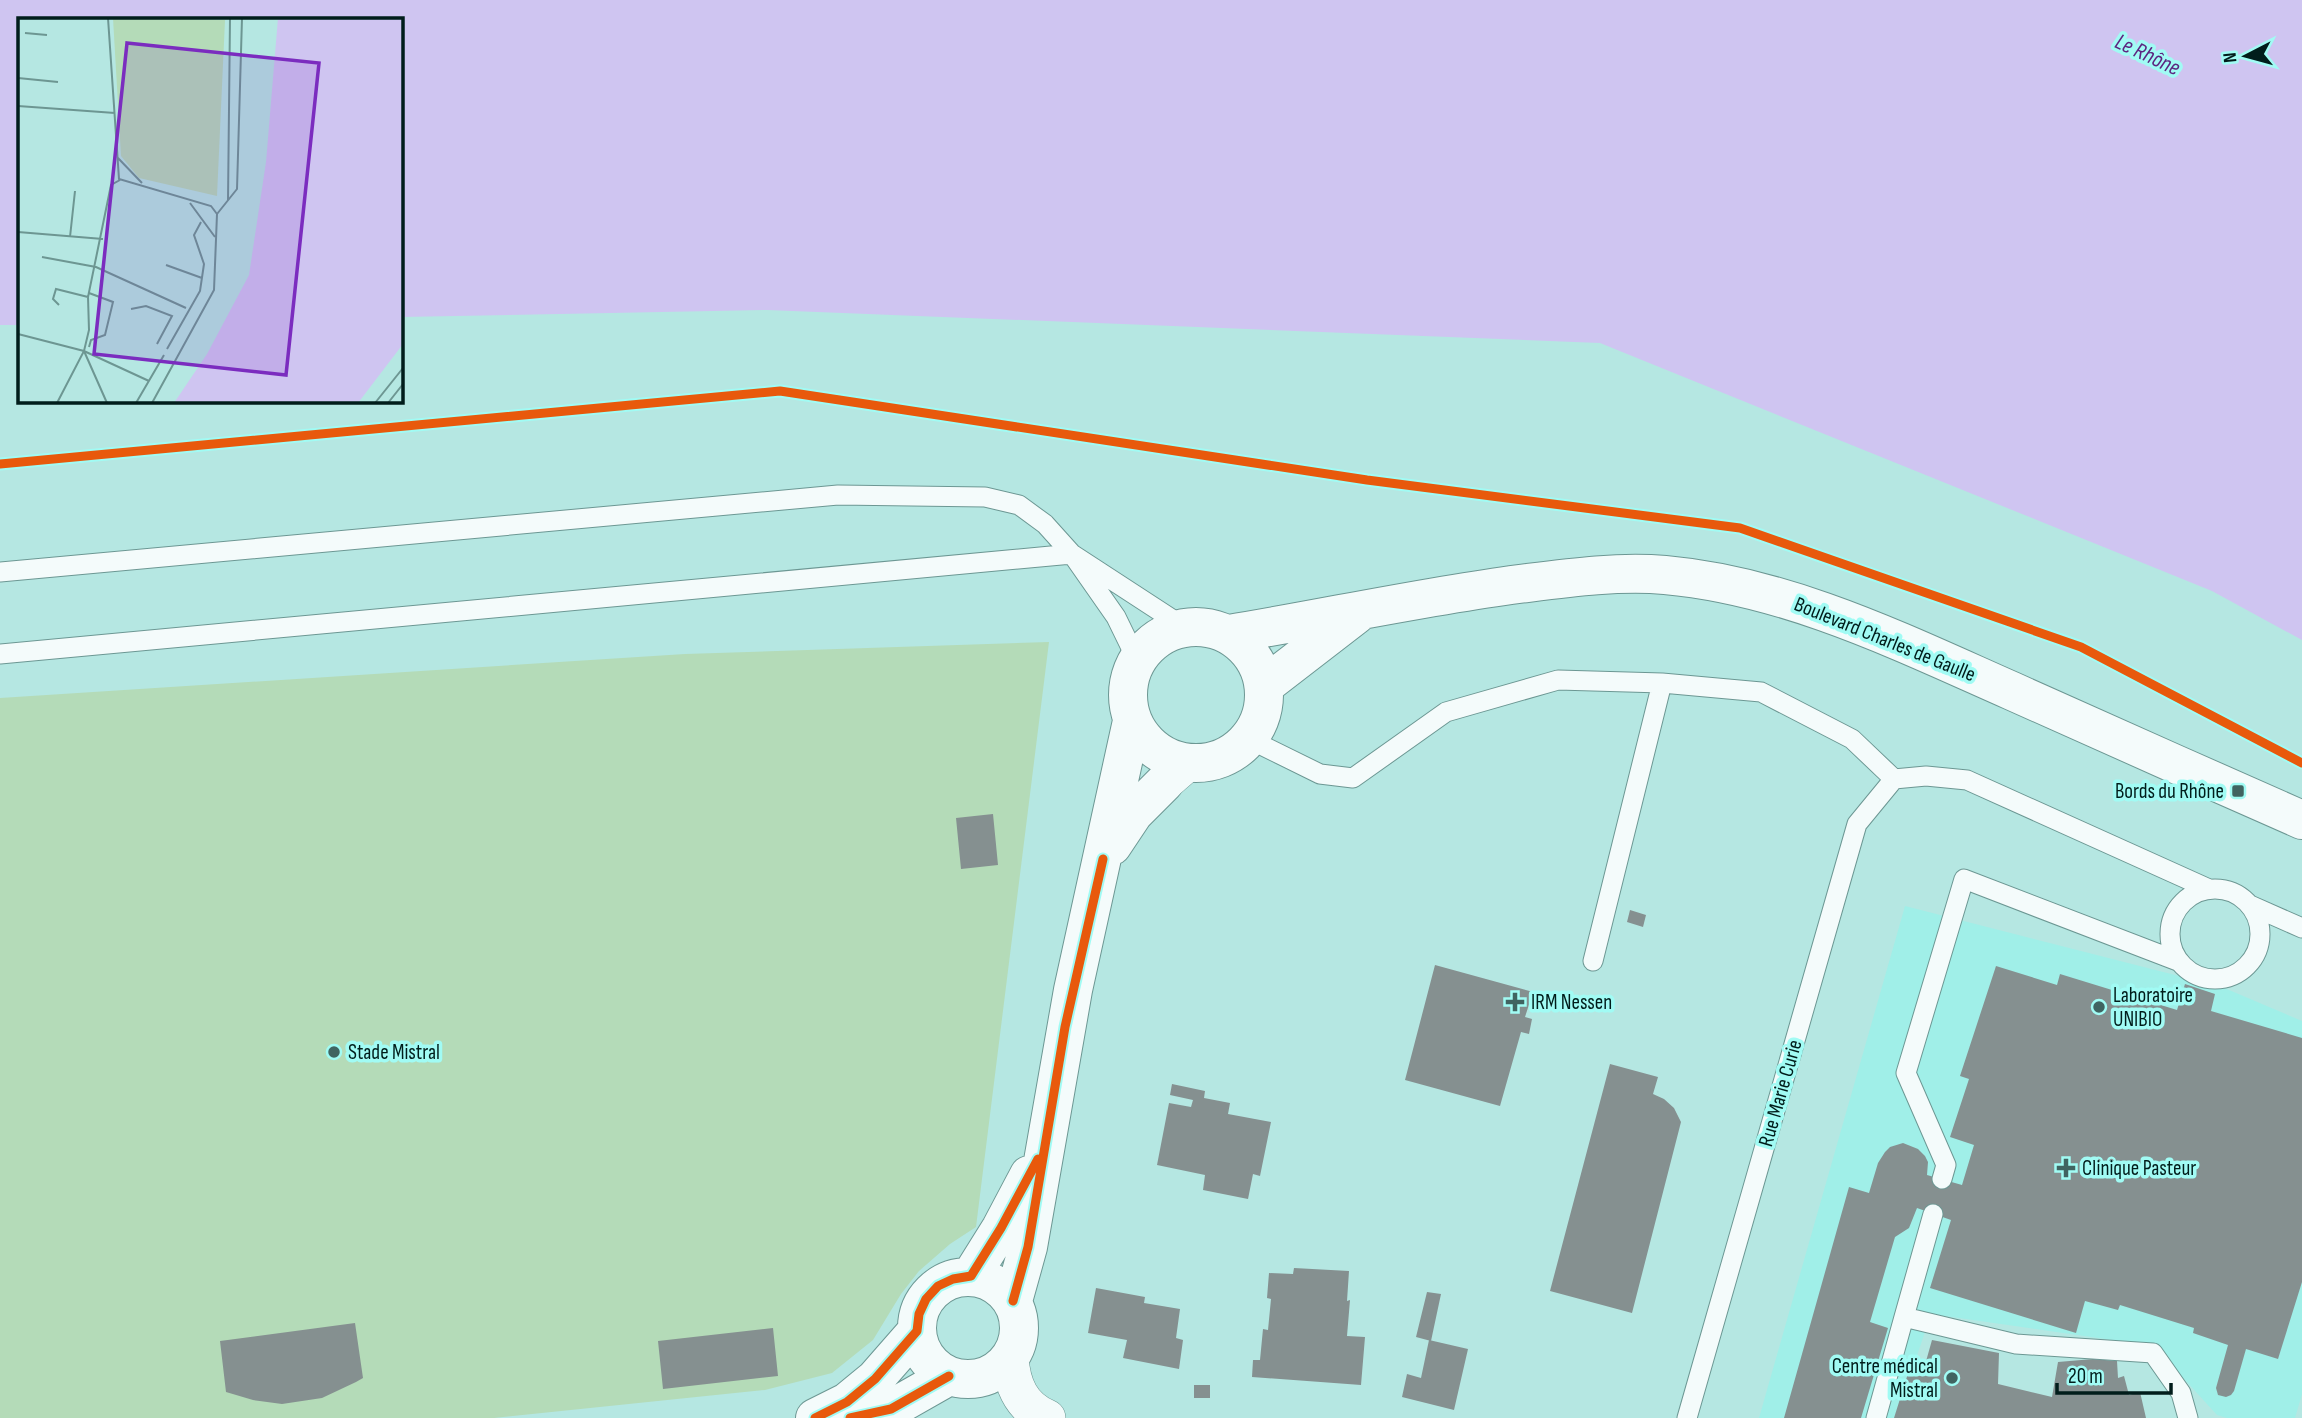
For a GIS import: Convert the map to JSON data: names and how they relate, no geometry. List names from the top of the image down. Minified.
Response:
{"streets":{"street":["Boulevard Charles de Gaulle"],"lane":["Rue Marie Curie"]},"water":["Le Rhône"],"places":{"transit":["Bords du Rhône"],"health":["IRM Nessen","Clinique Pasteur"],"other":["Laboratoire UNIBIO","Stade Mistral","Centre médical Mistral"]},"scale_bar":"20 m","north":"left"}
